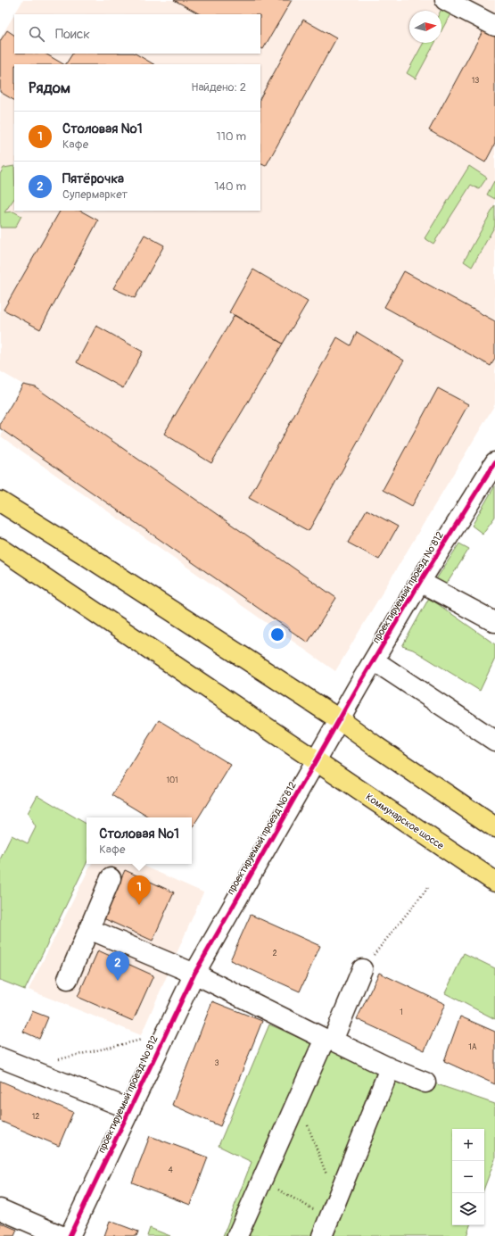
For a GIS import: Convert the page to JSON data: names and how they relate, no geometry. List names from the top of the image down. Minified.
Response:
{"streets":{"main road":["Коммунарское шоссе"],"street":["проектируемый проезд № 812"]},"crossings":[["проектируемый проезд № 812","Коммунарское шоссе"]],"house_numbers":["13","101","2","1","1А","3","12","4"],"north":"right","page":{"search":"Поиск","heading":["Рядом","Найдено: 2"],"list":[{"mark":"1","name":"Столовая №1","note":"Кафе","value":"110 m"},{"mark":"2","name":"Пятёрочка","note":"Супермаркет","value":"140 m"}],"popup":["Столовая №1","Кафе"],"pins":["1","2"],"map_buttons":["+","−"]}}
